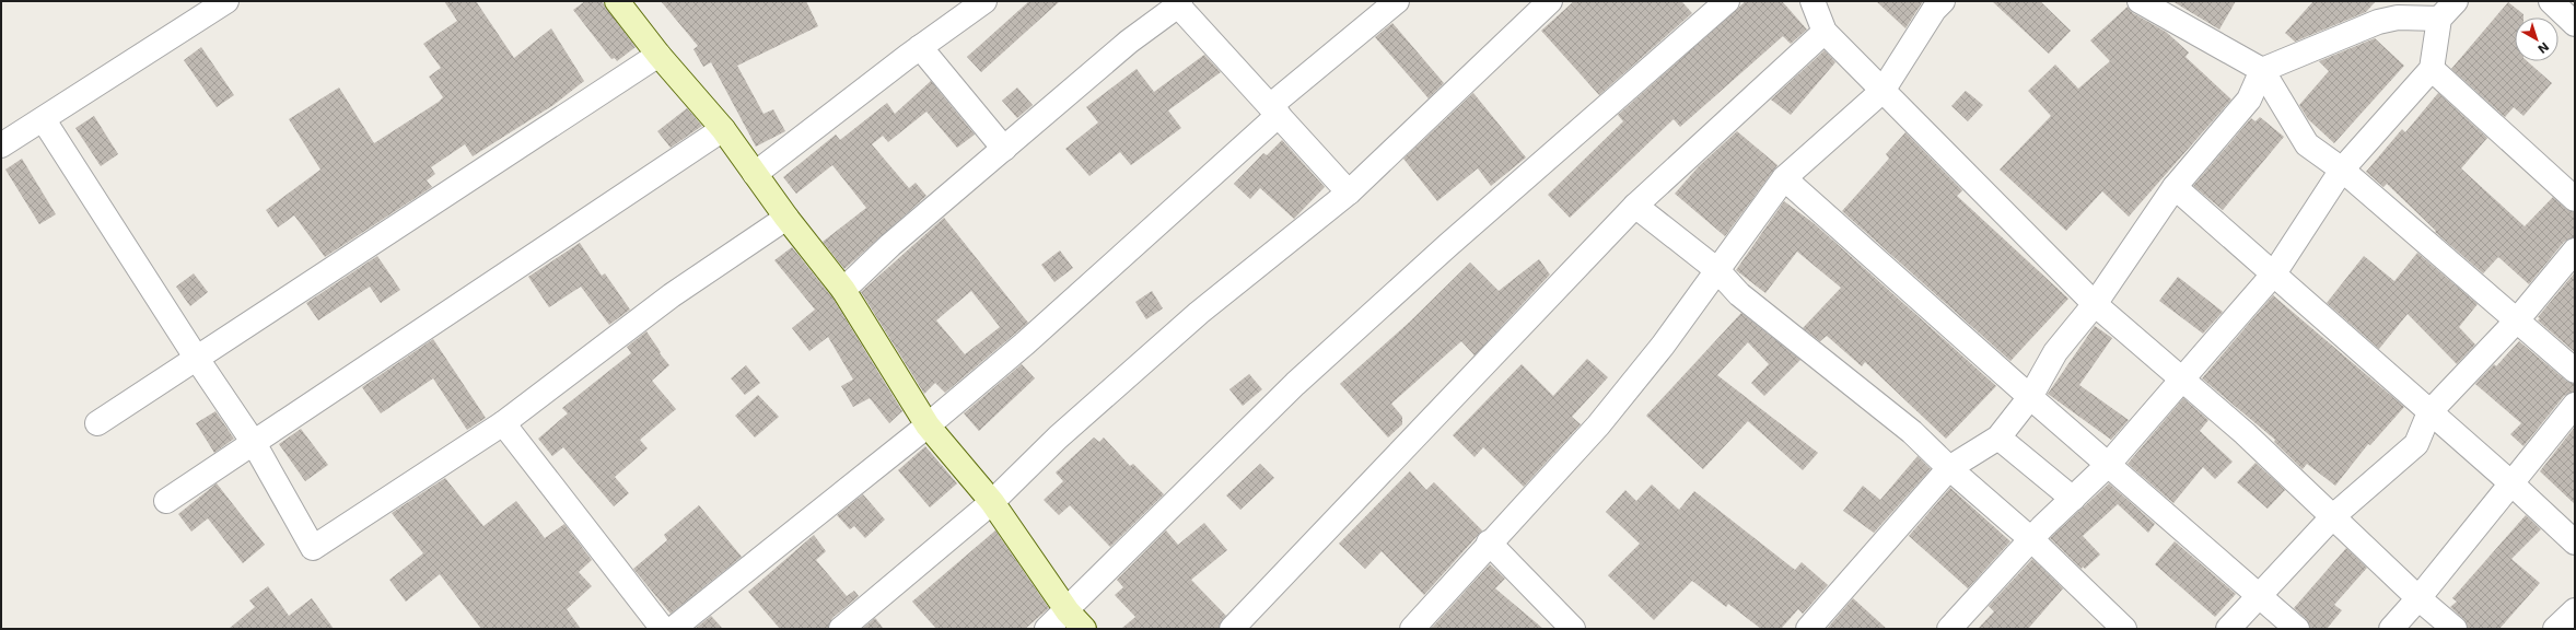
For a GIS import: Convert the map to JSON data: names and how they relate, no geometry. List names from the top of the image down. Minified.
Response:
{"north":"bottom right"}
